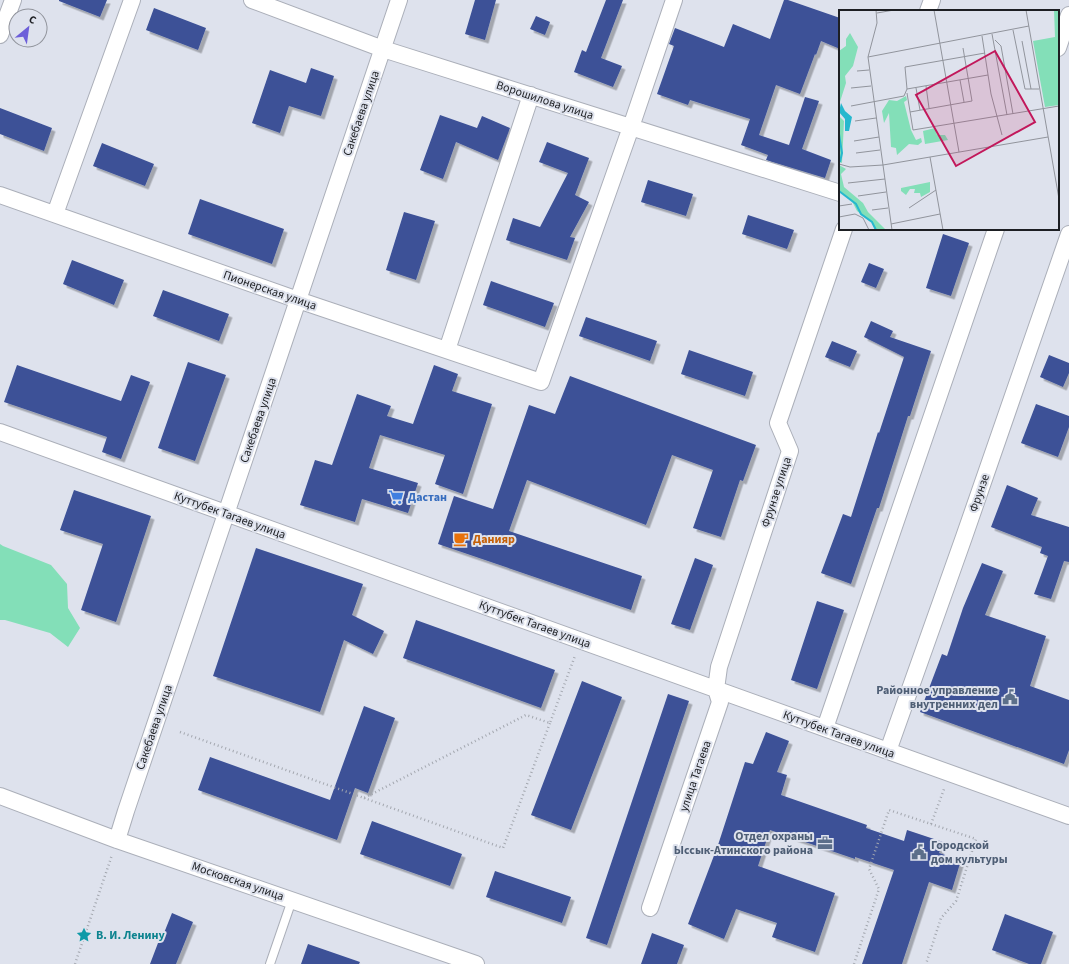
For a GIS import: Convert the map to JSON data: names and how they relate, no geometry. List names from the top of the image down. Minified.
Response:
{"streets":{"street":["Ворошилова улица","Сакебаева улица","Пионерская улица","Фрунзе улица","Фрунзе","Куттубек Тагаев улица","улица Тагаева","Московская улица"]},"crossings":[["Ворошилова улица","Сакебаева улица"],["Ворошилова улица","Пионерская улица"],["Сакебаева улица","Пионерская улица"],["Сакебаева улица","Куттубек Тагаев улица"],["Сакебаева улица","Московская улица"],["Фрунзе улица","Куттубек Тагаев улица"],["Фрунзе улица","улица Тагаева"],["Фрунзе","Куттубек Тагаев улица"],["Куттубек Тагаев улица","улица Тагаева"]],"places":{"supermarket":["Дастан"],"cafe":["Данияр"],"public building":["Районное управление внутренних дел","Городской дом культуры"],"office":["Отдел охраны Ыссык-Атинского района"],"place":["В. И. Ленину"]},"north":"top right"}
